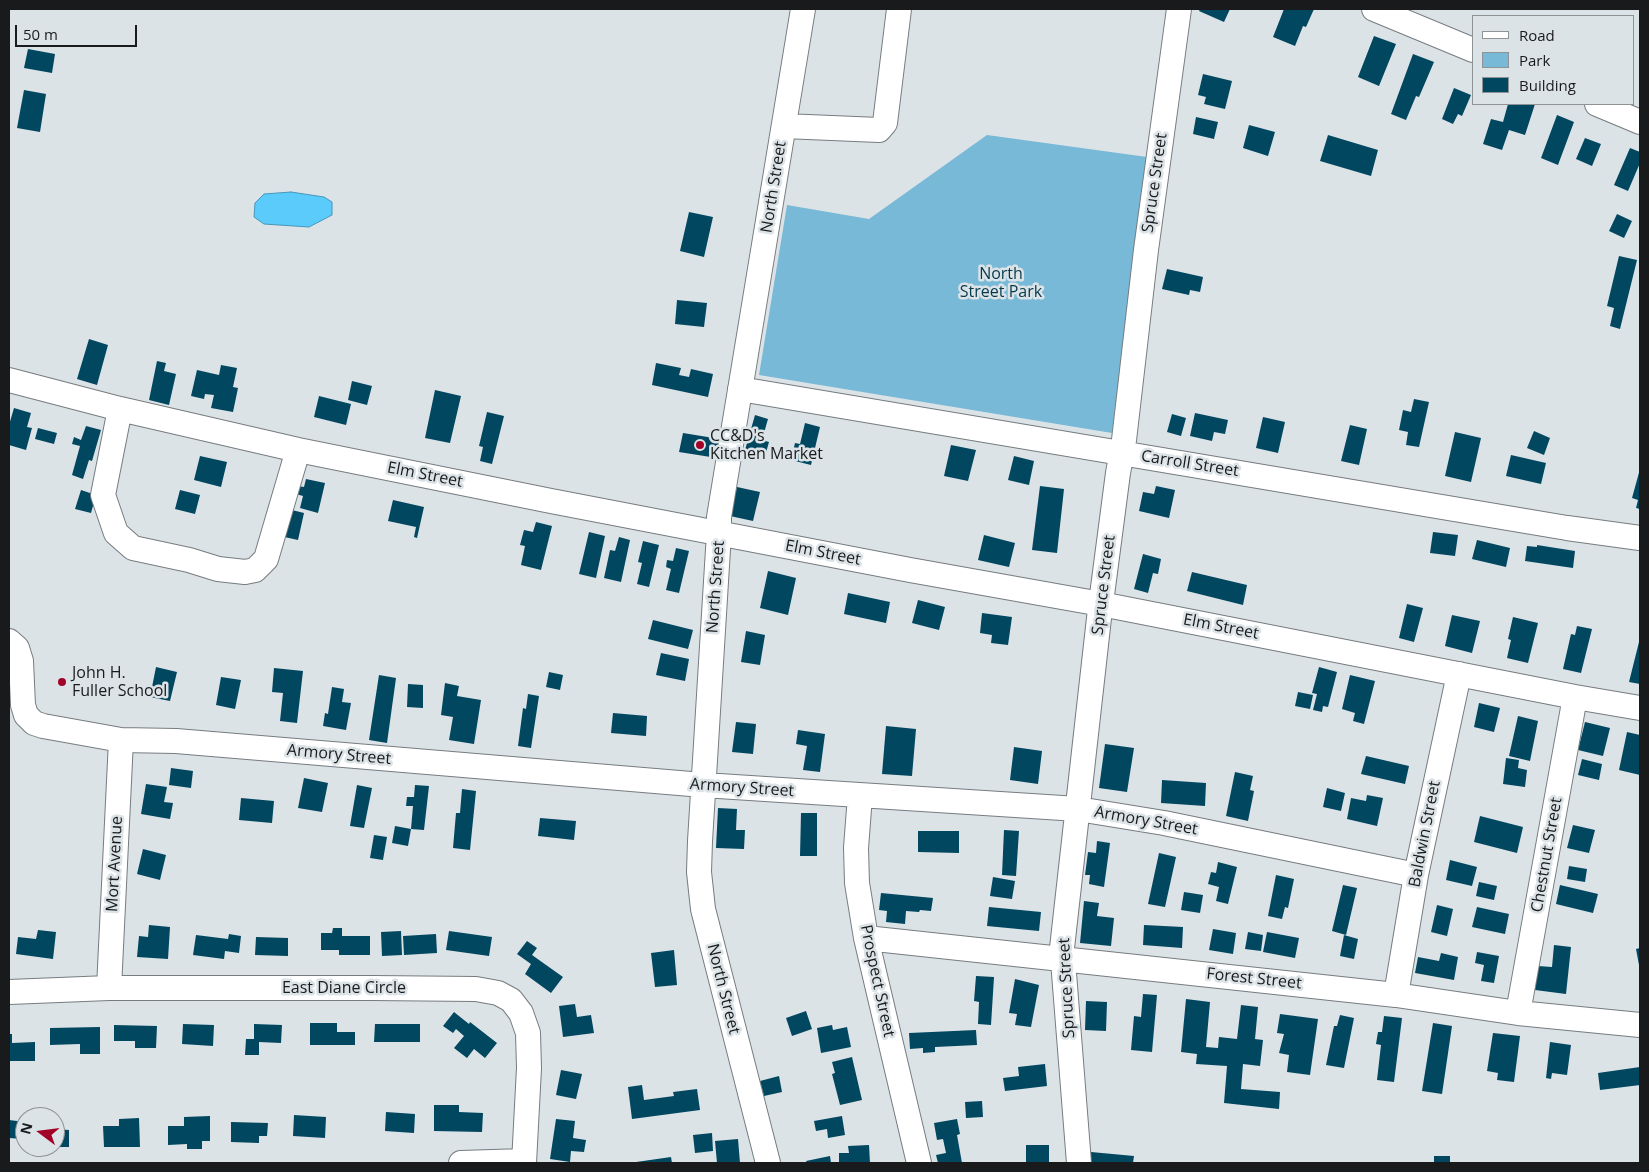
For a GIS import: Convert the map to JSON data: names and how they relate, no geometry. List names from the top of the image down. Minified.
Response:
{"streets":{"street":["Spruce Street","North Street","Carroll Street","Elm Street","Armory Street","Baldwin Street","Chestnut Street","Mort Avenue","Forest Street","Prospect Street","East Diane Circle"]},"crossings":[["Spruce Street","Carroll Street"],["Spruce Street","Elm Street"],["Spruce Street","Armory Street"],["Spruce Street","Forest Street"],["North Street","Carroll Street"],["North Street","Elm Street"],["North Street","Armory Street"],["Elm Street","Baldwin Street"],["Elm Street","Chestnut Street"],["Armory Street","Baldwin Street"],["Armory Street","Mort Avenue"],["Armory Street","Prospect Street"],["Baldwin Street","Forest Street"],["Chestnut Street","Forest Street"],["Mort Avenue","East Diane Circle"],["Forest Street","Prospect Street"]],"parks":["North Street Park"],"places":["CC&D's Kitchen Market","John H. Fuller School"],"legend":["Road","Park","Building"],"scale_bar":"50 m","north":"left"}
